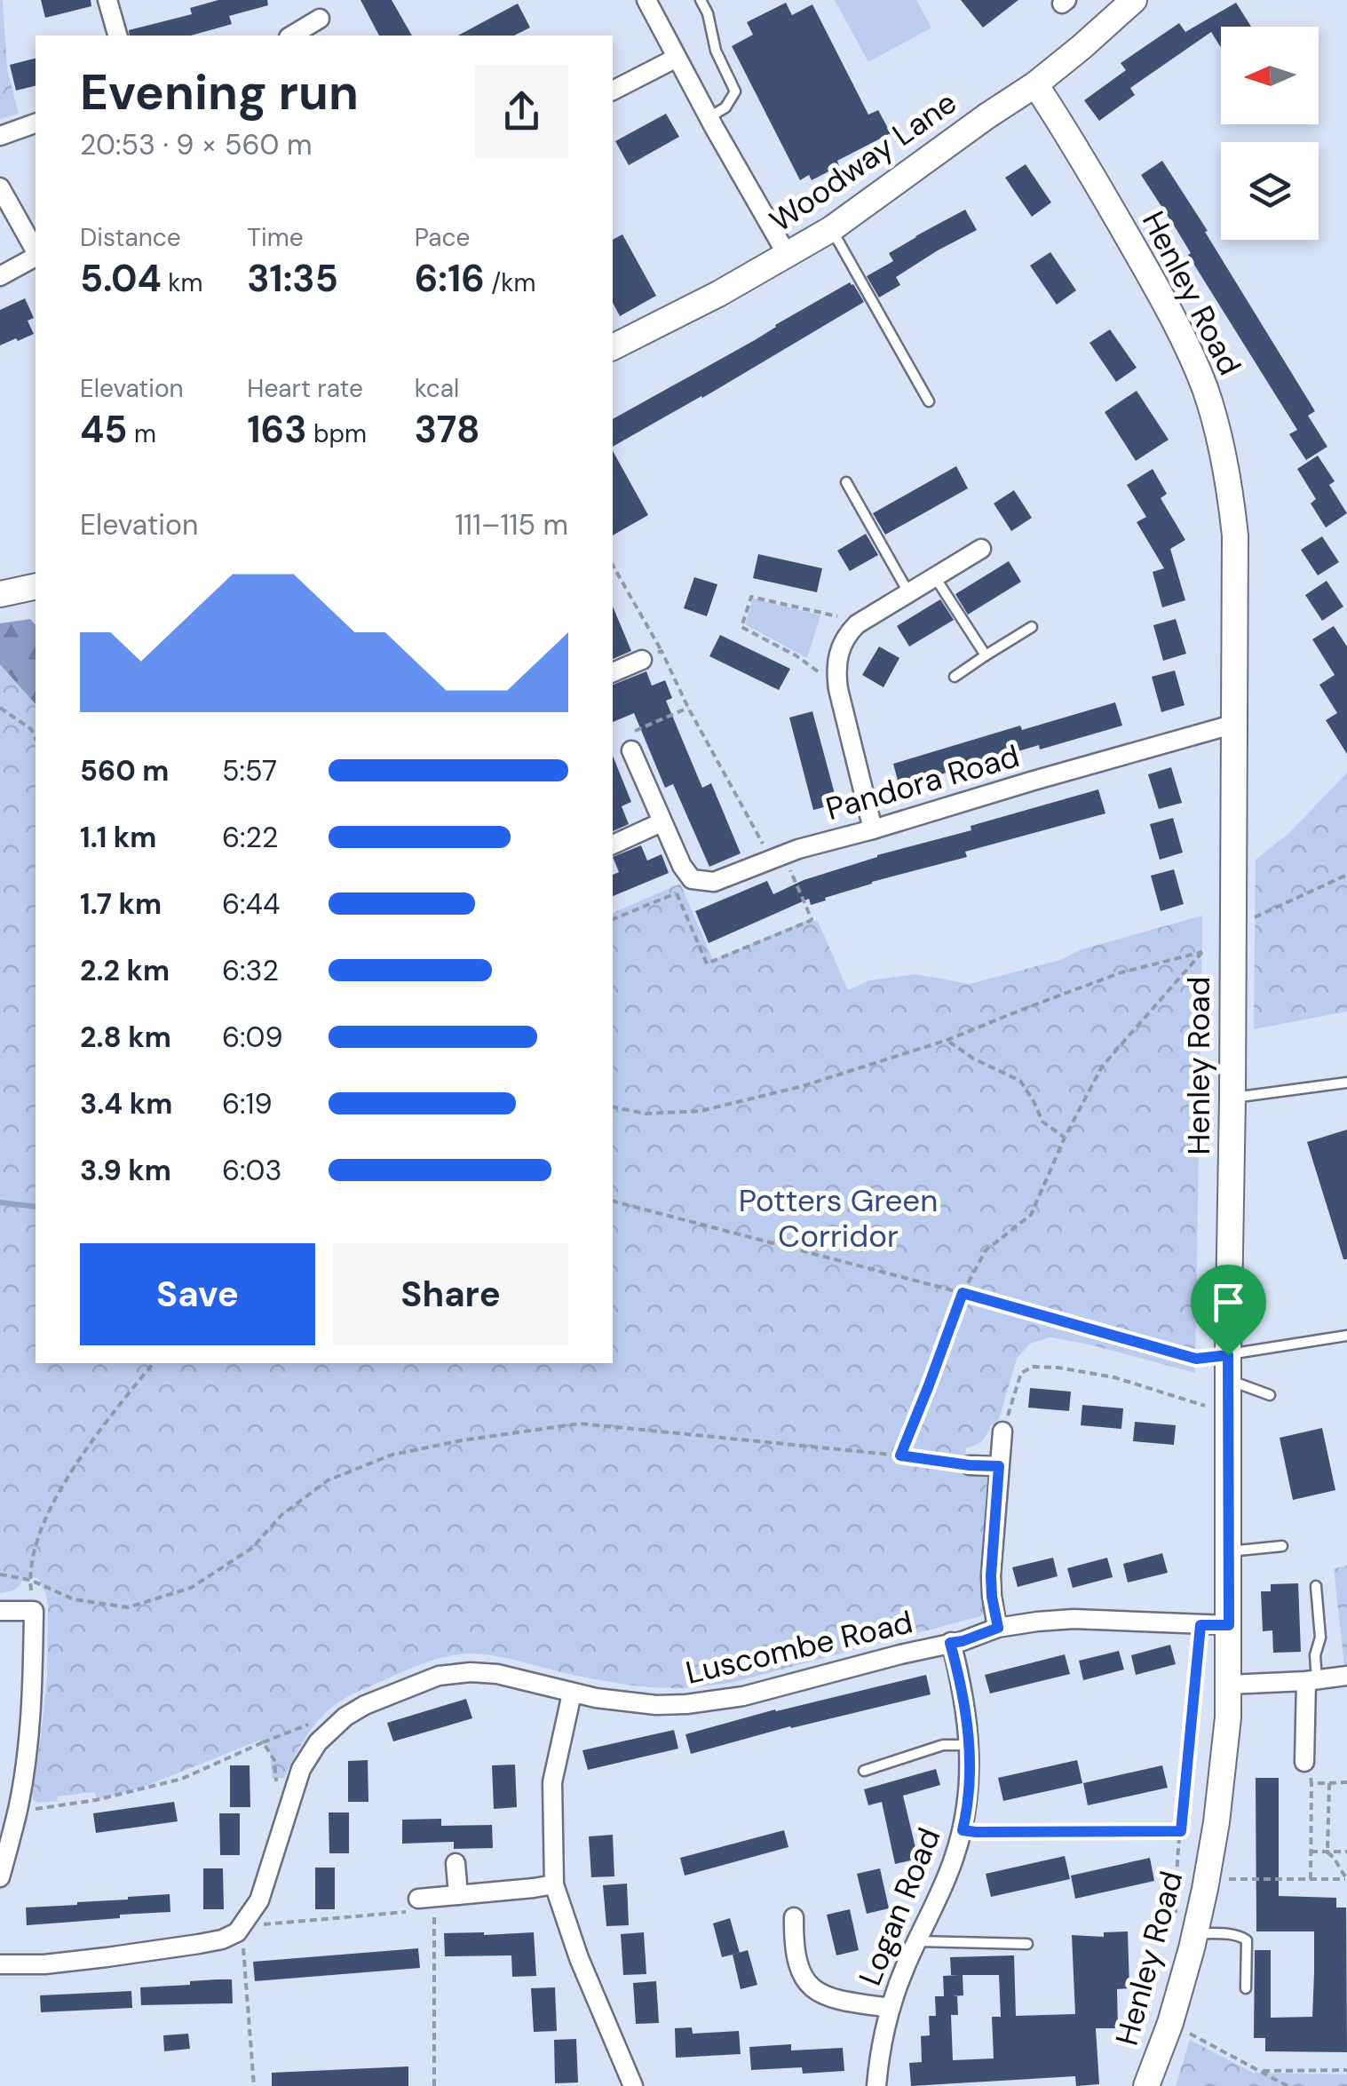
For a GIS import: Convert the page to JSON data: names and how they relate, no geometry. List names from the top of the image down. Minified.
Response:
{"streets":{"main road":["Woodway Lane","Henley Road"],"street":["Pandora Road","Luscombe Road","Logan Road"]},"crossings":[["Woodway Lane","Henley Road"],["Henley Road","Pandora Road"],["Henley Road","Luscombe Road"],["Luscombe Road","Logan Road"]],"parks":["Potters Green Corridor"],"north":"left","page":{"heading":["Evening run","20:53 · 9 × 560 m"],"stats":[["Distance","5.04 km"],["Time","31:35"],["Pace","6:16 /km"],["Elevation","45 m"],["Heart rate","163 bpm"],["kcal","378"]],"chart":["Elevation","111–115 m"],"list":[{"name":"560 m","note":"5:57"},{"name":"1.1 km","note":"6:22"},{"name":"1.7 km","note":"6:44"},{"name":"2.2 km","note":"6:32"},{"name":"2.8 km","note":"6:09"},{"name":"3.4 km","note":"6:19"},{"name":"3.9 km","note":"6:03"}],"buttons":["Save","Share"]}}
